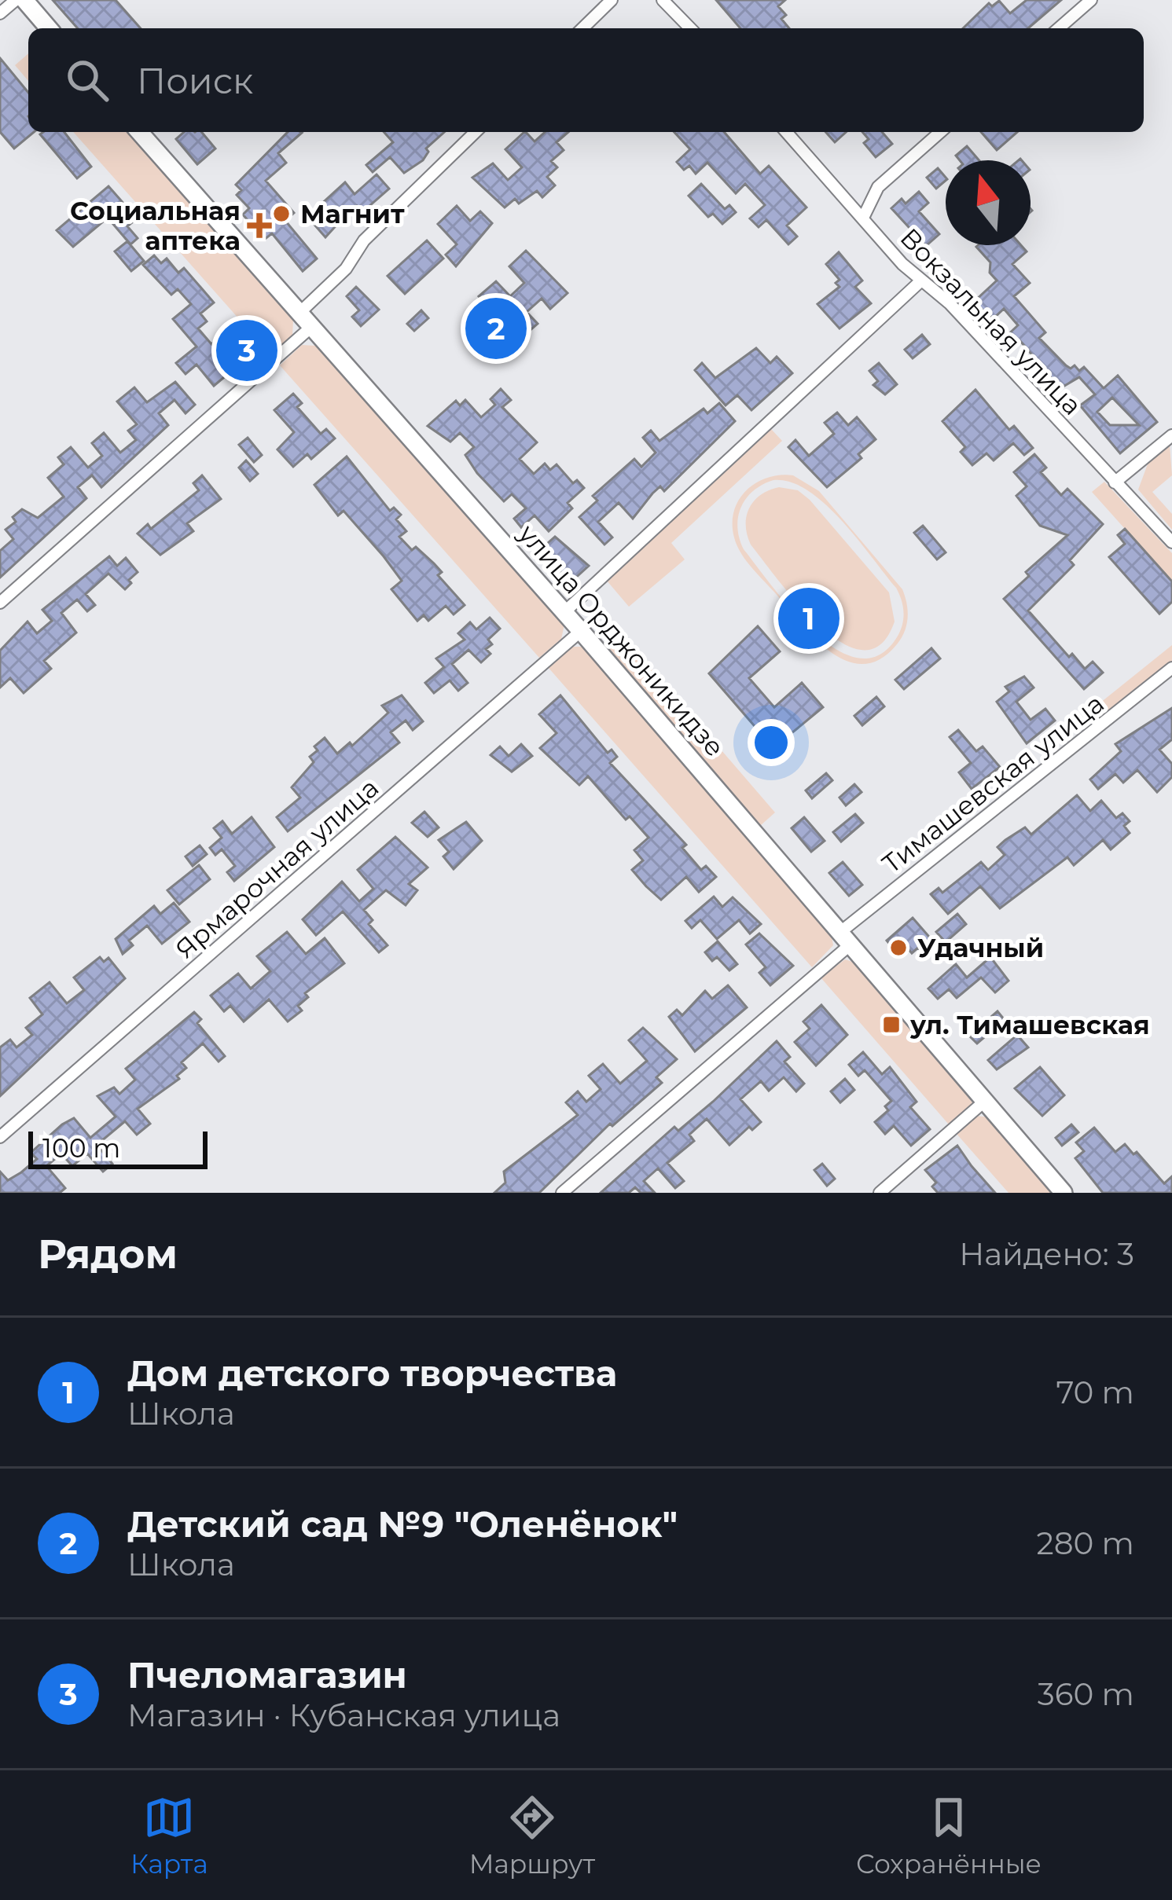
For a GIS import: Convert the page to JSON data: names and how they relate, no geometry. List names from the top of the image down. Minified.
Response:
{"streets":{"main road":["улица Орджоникидзе"],"street":["Вокзальная улица","Тимашевская улица","Ярмарочная улица"]},"crossings":[["улица Орджоникидзе","Тимашевская улица"],["улица Орджоникидзе","Ярмарочная улица"]],"places":{"other":["Магнит","Удачный"],"health":["Социальная аптека"],"transit":["ул. Тимашевская"]},"scale_bar":"100 m","north":"top","page":{"search":"Поиск","pins":["2","3","1"],"scale":"100 m","heading":["Рядом","Найдено: 3"],"list":[{"mark":"1","name":"Дом детского творчества","note":"Школа","value":"70 m"},{"mark":"2","name":"Детский сад №9 \"Оленёнок\"","note":"Школа","value":"280 m"},{"mark":"3","name":"Пчеломагазин","note":"Магазин · Кубанская улица","value":"360 m"}],"nav":["Карта","Маршрут","Сохранённые"]}}
